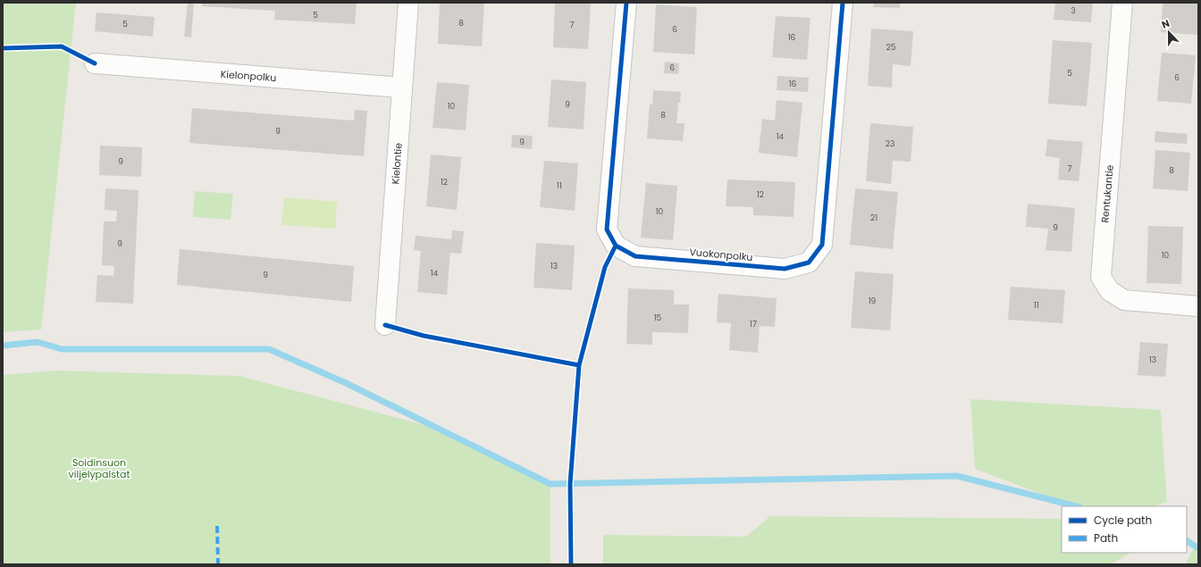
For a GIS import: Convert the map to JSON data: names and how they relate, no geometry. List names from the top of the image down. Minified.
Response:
{"streets":{"street":["Kielonpolku","Kielontie","Rentukantie","Vuokonpolku"]},"crossings":[["Kielonpolku","Kielontie"]],"parks":["Soidinsuon viljelypalstat"],"house_numbers":["3","5","8","5","7","6","16","25","6","5","6","16","9","10","8","9","14","9","23","9","7","8","12","11","12","10","21","9","9","10","13","14","9","19","11","15","17","13"],"legend":["Cycle path","Path"],"north":"top"}
